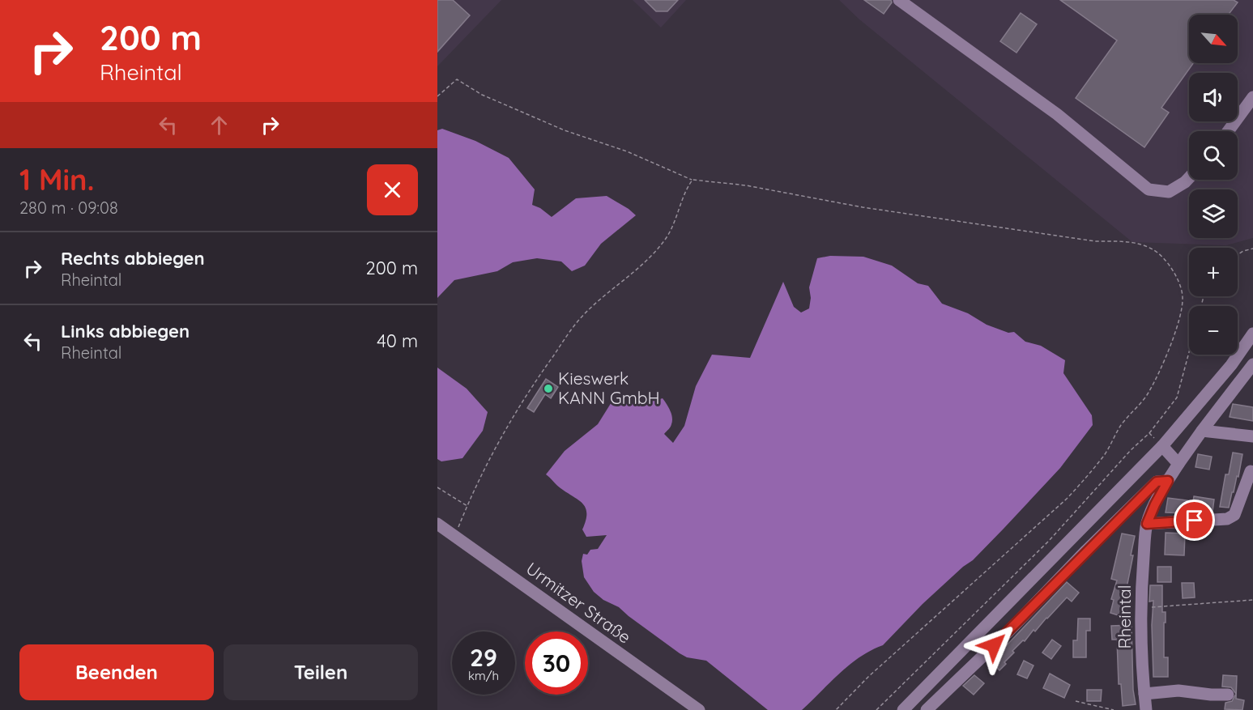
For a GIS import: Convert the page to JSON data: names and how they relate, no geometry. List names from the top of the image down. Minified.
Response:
{"streets":{"street":["Urmitzer Straße","Rheintal"]},"places":["Kieswerk KANN GmbH"],"north":"bottom right","page":{"turn":["200 m","Rheintal"],"map_buttons":["+","−"],"heading":["1 Min.","280 m · 09:08"],"list":[{"name":"Rechts abbiegen","note":"Rheintal","value":"200 m"},{"name":"Links abbiegen","note":"Rheintal","value":"40 m"}],"speed":"29 km/h","limit":"30","buttons":["Beenden","Teilen"]}}
